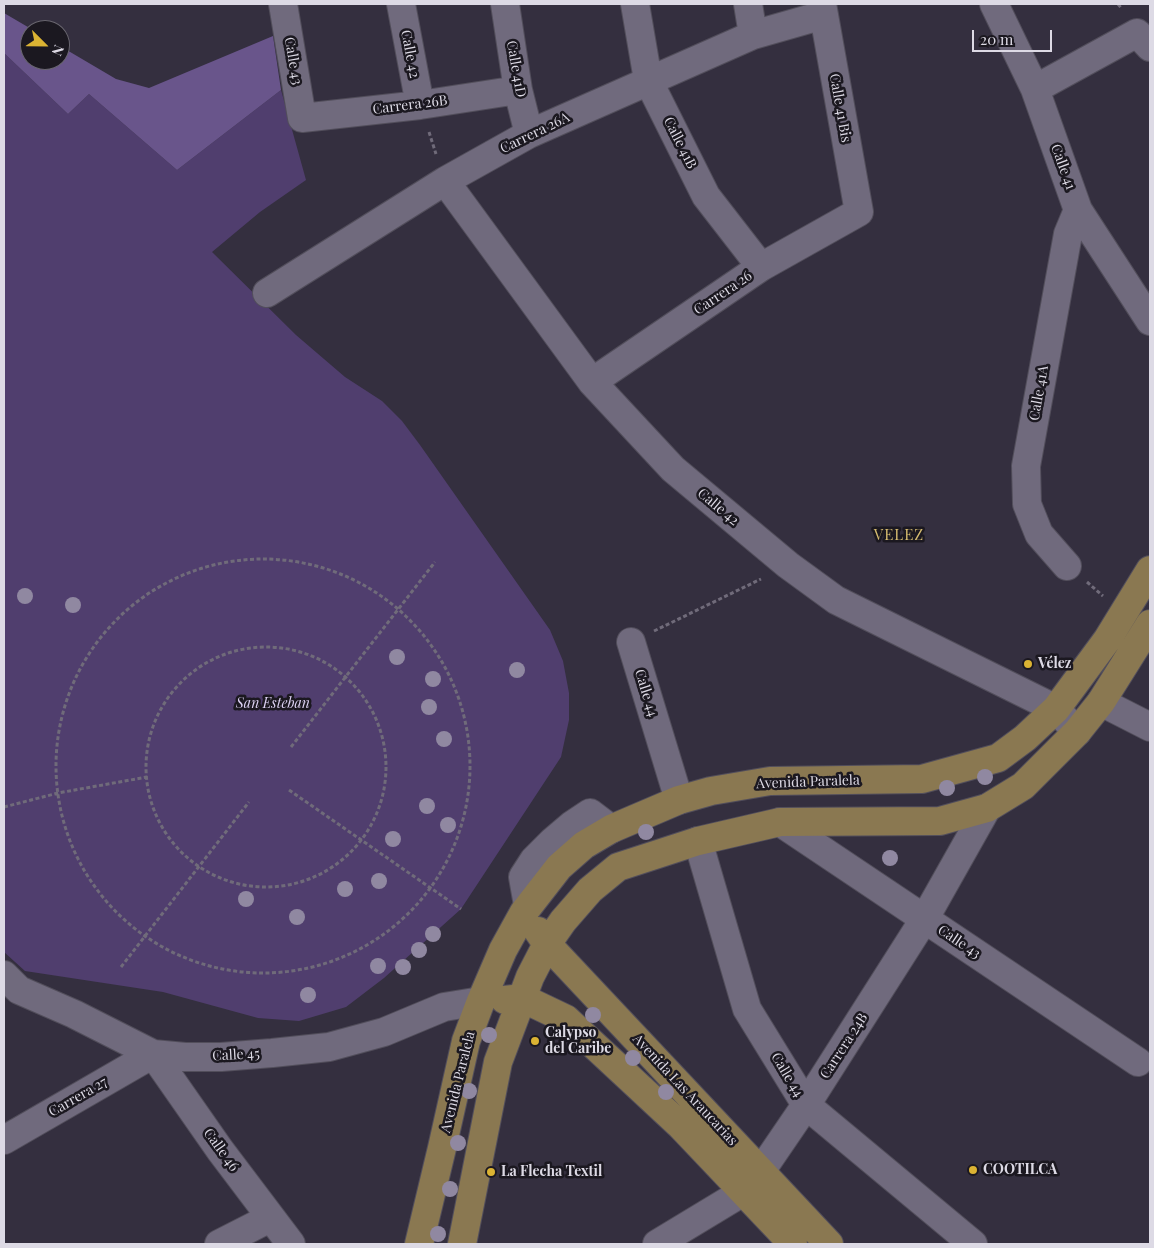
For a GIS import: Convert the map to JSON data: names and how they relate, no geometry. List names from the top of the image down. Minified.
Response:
{"streets":{"main road":["Avenida Paralela","Avenida Las Araucarias"],"street":["Calle 42","Calle 43","Calle 41D","Carrera 26B","Calle 41 Bis","Carrera 26A","Calle 41B","Calle 41","Carrera 26","Calle 41A","Calle 44","Carrera 24B","Calle 45","Carrera 27","Calle 46"]},"crossings":[["Calle 42","Carrera 26B"],["Calle 42","Carrera 26A"],["Calle 42","Carrera 26"],["Calle 42","Avenida Paralela"],["Calle 43","Carrera 26B"],["Calle 43","Carrera 24B"],["Calle 41D","Carrera 26B"],["Calle 41D","Carrera 26A"],["Calle 41 Bis","Carrera 26A"],["Calle 41 Bis","Carrera 26"],["Carrera 26A","Calle 41B"],["Calle 41B","Carrera 26"],["Calle 41","Calle 41A"],["Calle 44","Avenida Paralela"],["Calle 44","Carrera 24B"],["Avenida Paralela","Calle 45"],["Avenida Paralela","Avenida Las Araucarias"],["Carrera 24B","Avenida Las Araucarias"],["Calle 45","Avenida Las Araucarias"],["Calle 45","Carrera 27"],["Calle 45","Calle 46"],["Carrera 27","Calle 46"]],"districts":["VELEZ"],"parks":["San Esteban"],"places":["Vélez","Calypso del Caribe","COOTILCA","La Flecha Textil"],"scale_bar":"20 m","north":"bottom right"}
